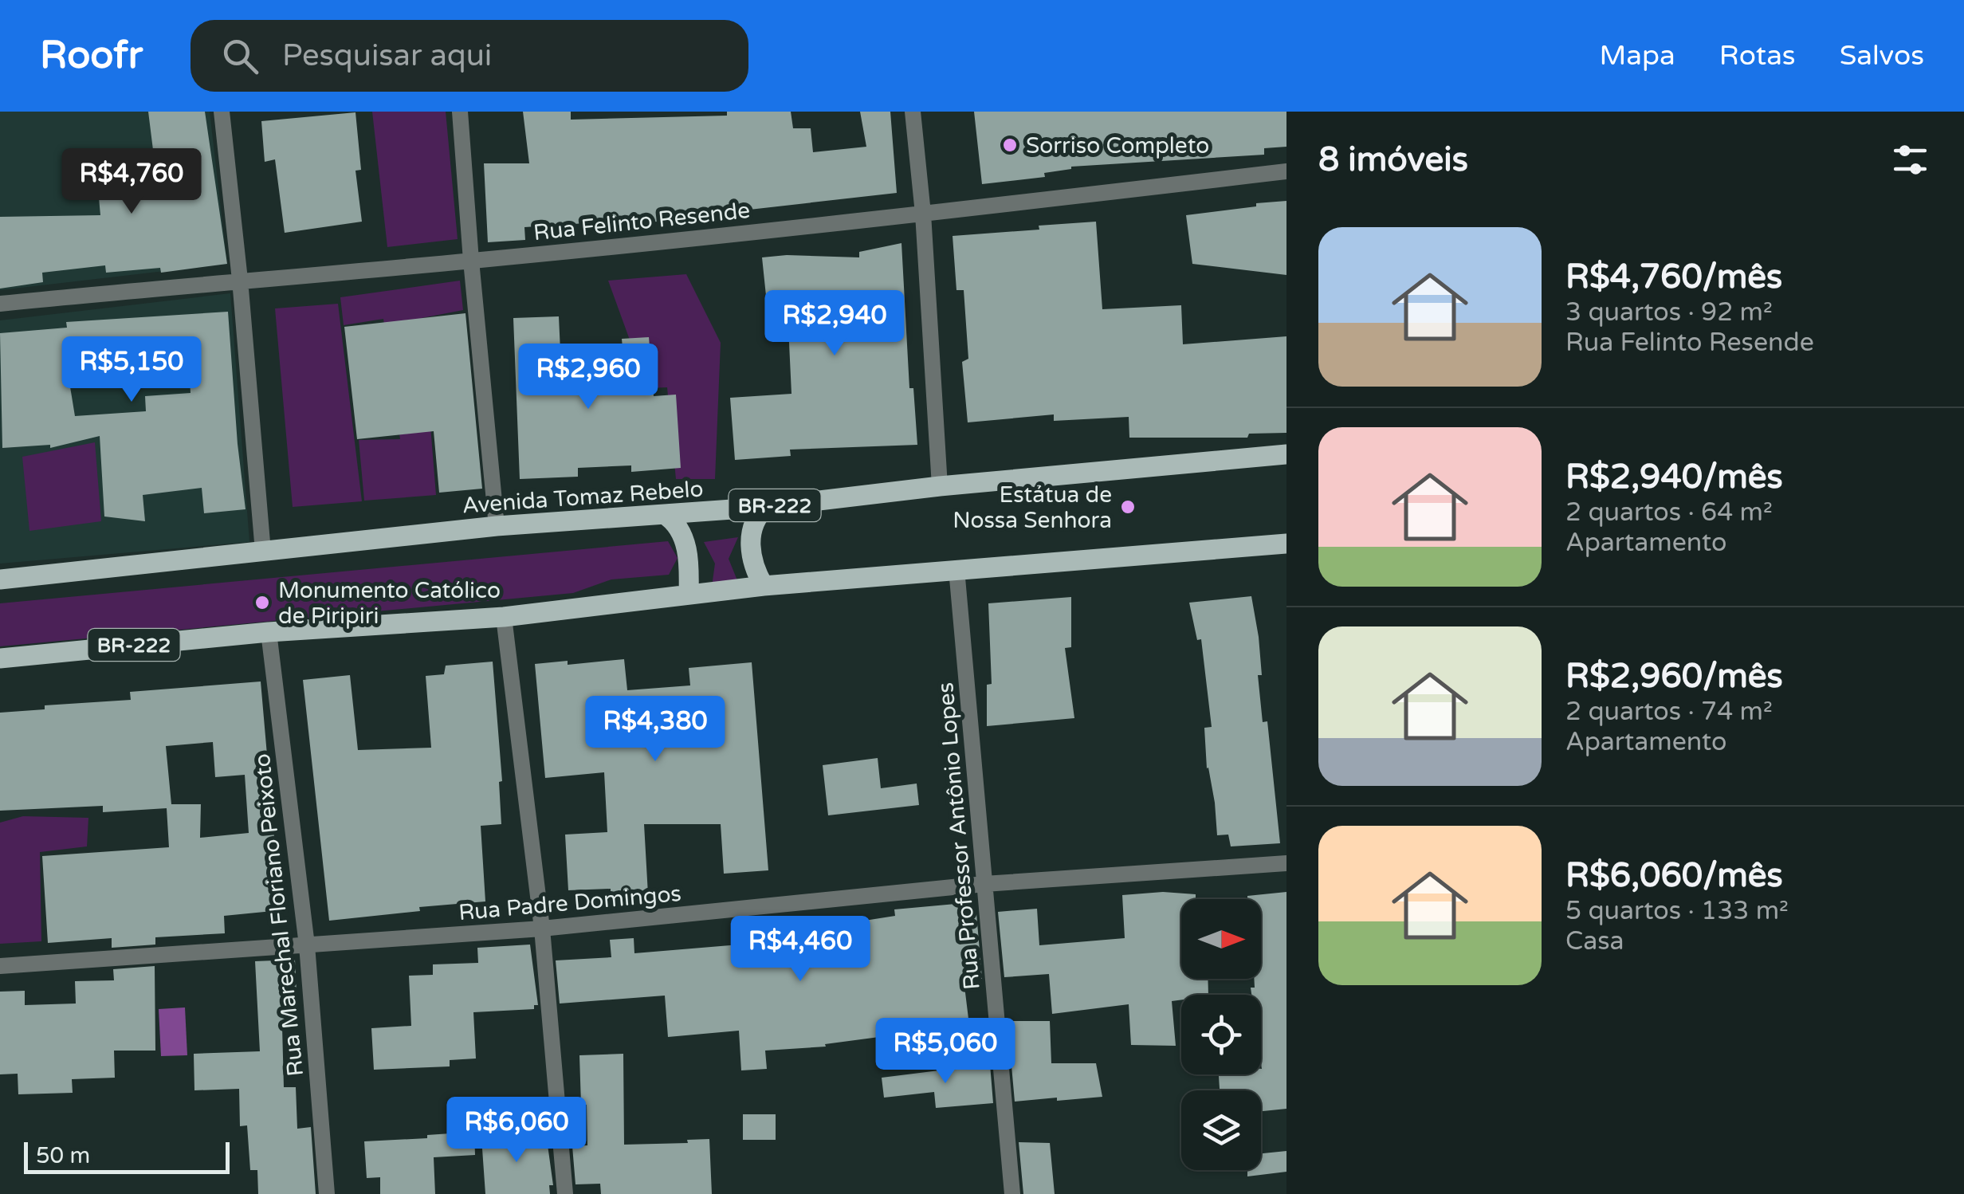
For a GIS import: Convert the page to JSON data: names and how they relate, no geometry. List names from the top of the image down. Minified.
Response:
{"streets":{"main road":["Avenida Tomaz Rebelo","BR-222"],"street":["Rua Felinto Resende","Rua Professor Antônio Lopes","Rua Padre Domingos","Rua Marechal Floriano Peixoto"]},"crossings":[["Avenida Tomaz Rebelo","BR-222"],["BR-222","Rua Professor Antônio Lopes"],["BR-222","Rua Marechal Floriano Peixoto"],["Rua Professor Antônio Lopes","Rua Padre Domingos"],["Rua Padre Domingos","Rua Marechal Floriano Peixoto"]],"places":["Sorriso Completo","Estátua de Nossa Senhora","Monumento Católico de Piripiri"],"scale_bar":"50 m","north":"right","page":{"header":"Roofr","search":"Pesquisar aqui","nav":["Mapa","Rotas","Salvos"],"heading":"8 imóveis","price":["R$4,760","R$2,940","R$5,150","R$2,960","R$4,380","R$4,460","R$5,060","R$6,060"],"list":[{"name":"R$4,760/mês","note":"3 quartos · 92 m² · Rua Felinto Resende"},{"name":"R$2,940/mês","note":"2 quartos · 64 m² · Apartamento"},{"name":"R$2,960/mês","note":"2 quartos · 74 m² · Apartamento"},{"name":"R$6,060/mês","note":"5 quartos · 133 m² · Casa"}],"scale":"50 m"}}
